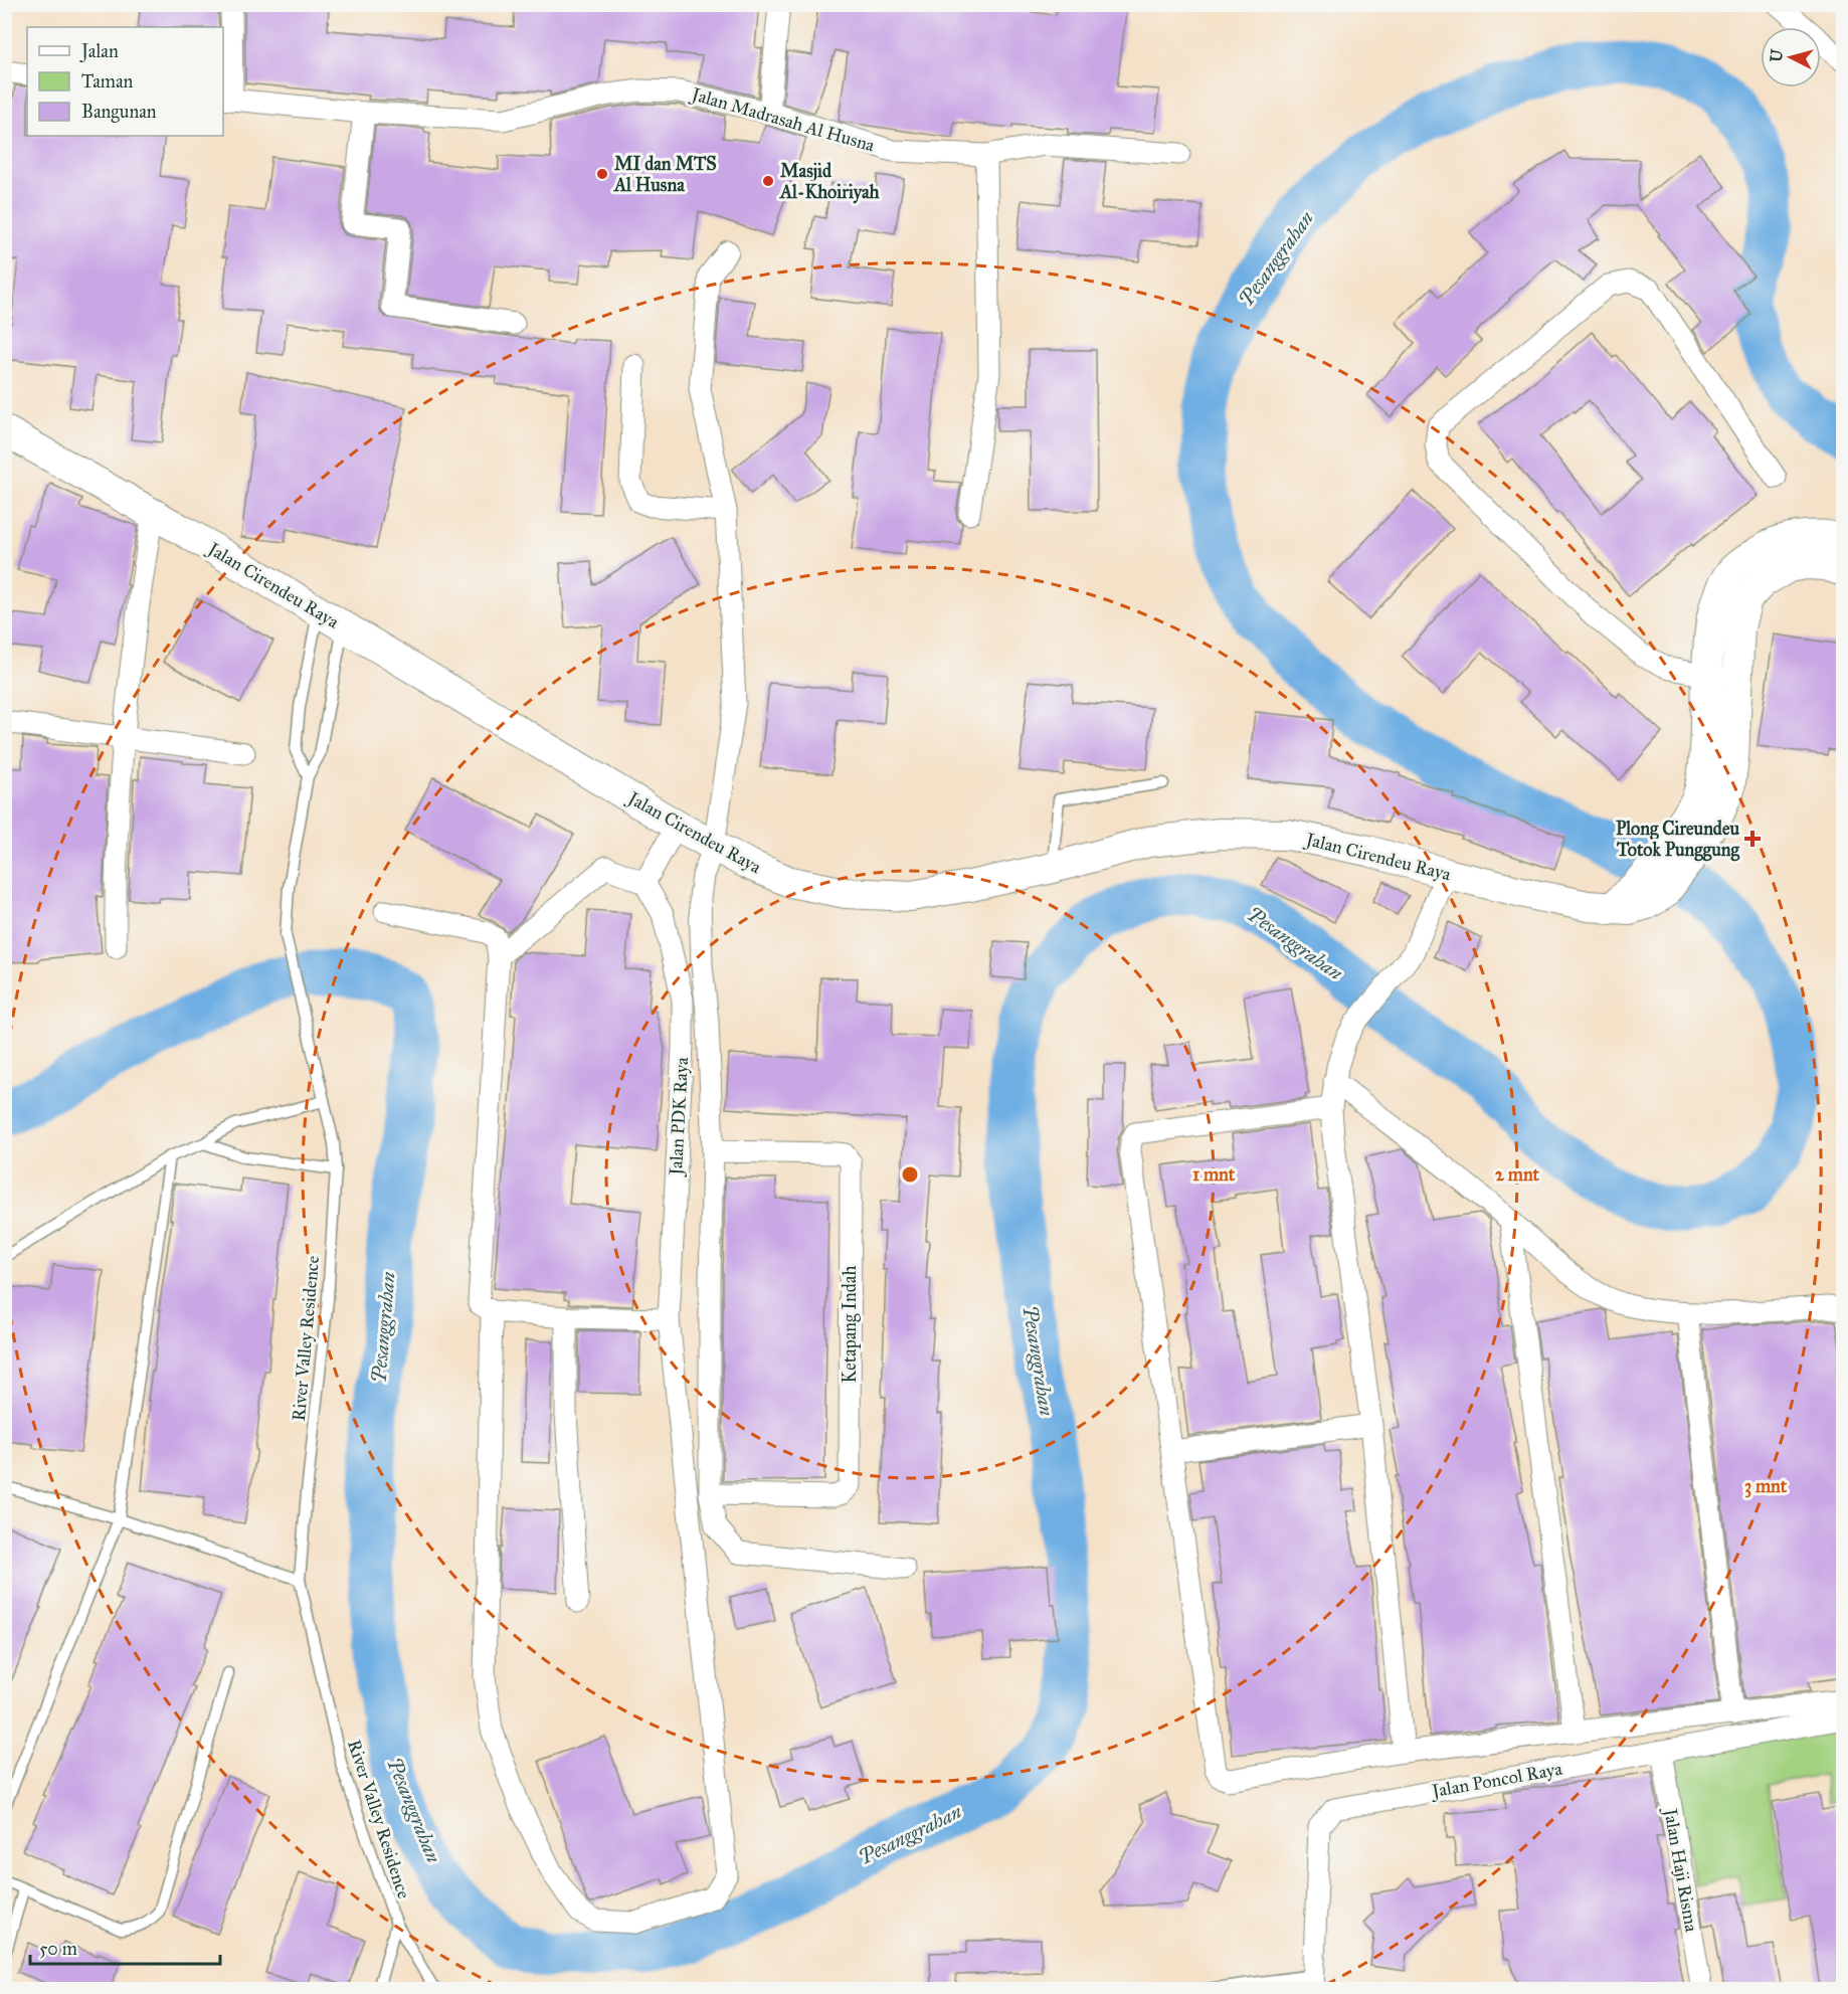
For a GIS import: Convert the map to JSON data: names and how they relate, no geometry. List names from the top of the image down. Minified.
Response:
{"streets":{"main road":["Jalan Cirendeu Raya"],"street":["Jalan Madrasah Al Husna","Jalan PDK Raya","Ketapang Indah","Jalan Poncol Raya","Jalan Haji Risma"],"lane":["River Valley Residence"]},"crossings":[["Jalan Cirendeu Raya","River Valley Residence"],["Jalan Poncol Raya","Jalan Haji Risma"]],"water":["Pesanggrahan"],"places":{"other":["MI dan MTS Al Husna","Masjid Al-Khoiriyah"],"health":["Plong Cireundeu Totok Punggung"]},"legend":["Jalan","Taman","Bangunan"],"scale_bar":"50 m","north":"left","rings":["1 mnt","2 mnt","3 mnt"]}
